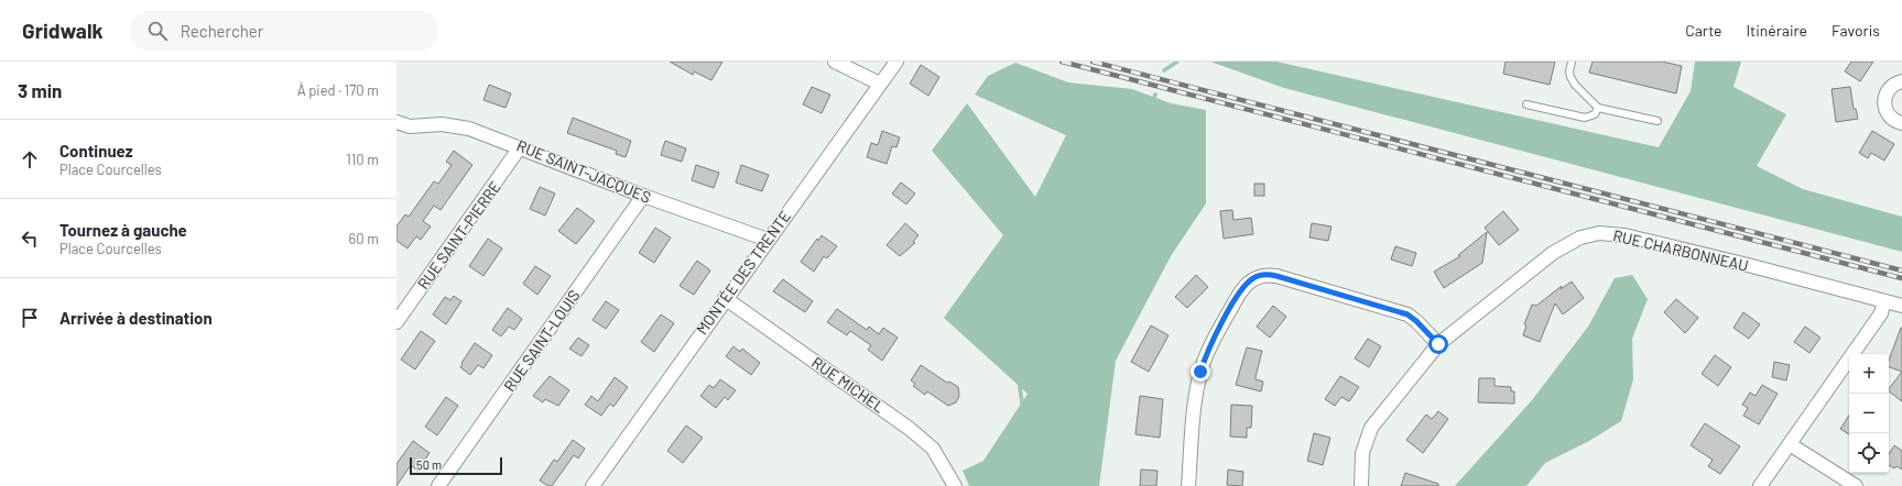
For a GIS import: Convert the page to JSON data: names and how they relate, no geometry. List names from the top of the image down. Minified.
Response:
{"streets":{"street":["RUE SAINT-JACQUES","RUE SAINT-PIERRE","RUE CHARBONNEAU","MONTÉE DES TRENTE","RUE SAINT-LOUIS","RUE MICHEL"]},"crossings":[["RUE SAINT-JACQUES","RUE SAINT-PIERRE"],["RUE SAINT-JACQUES","MONTÉE DES TRENTE"],["RUE SAINT-JACQUES","RUE SAINT-LOUIS"],["MONTÉE DES TRENTE","RUE MICHEL"]],"scale_bar":"50 m","page":{"header":"Gridwalk","search":"Rechercher","nav":["Carte","Itinéraire","Favoris"],"heading":["3 min","À pied · 170 m"],"list":[["Continuez","Place Courcelles","110 m"],["Tournez à gauche","Place Courcelles","60 m"],"Arrivée à destination"],"map_buttons":["+","−"],"scale":"50 m"}}
